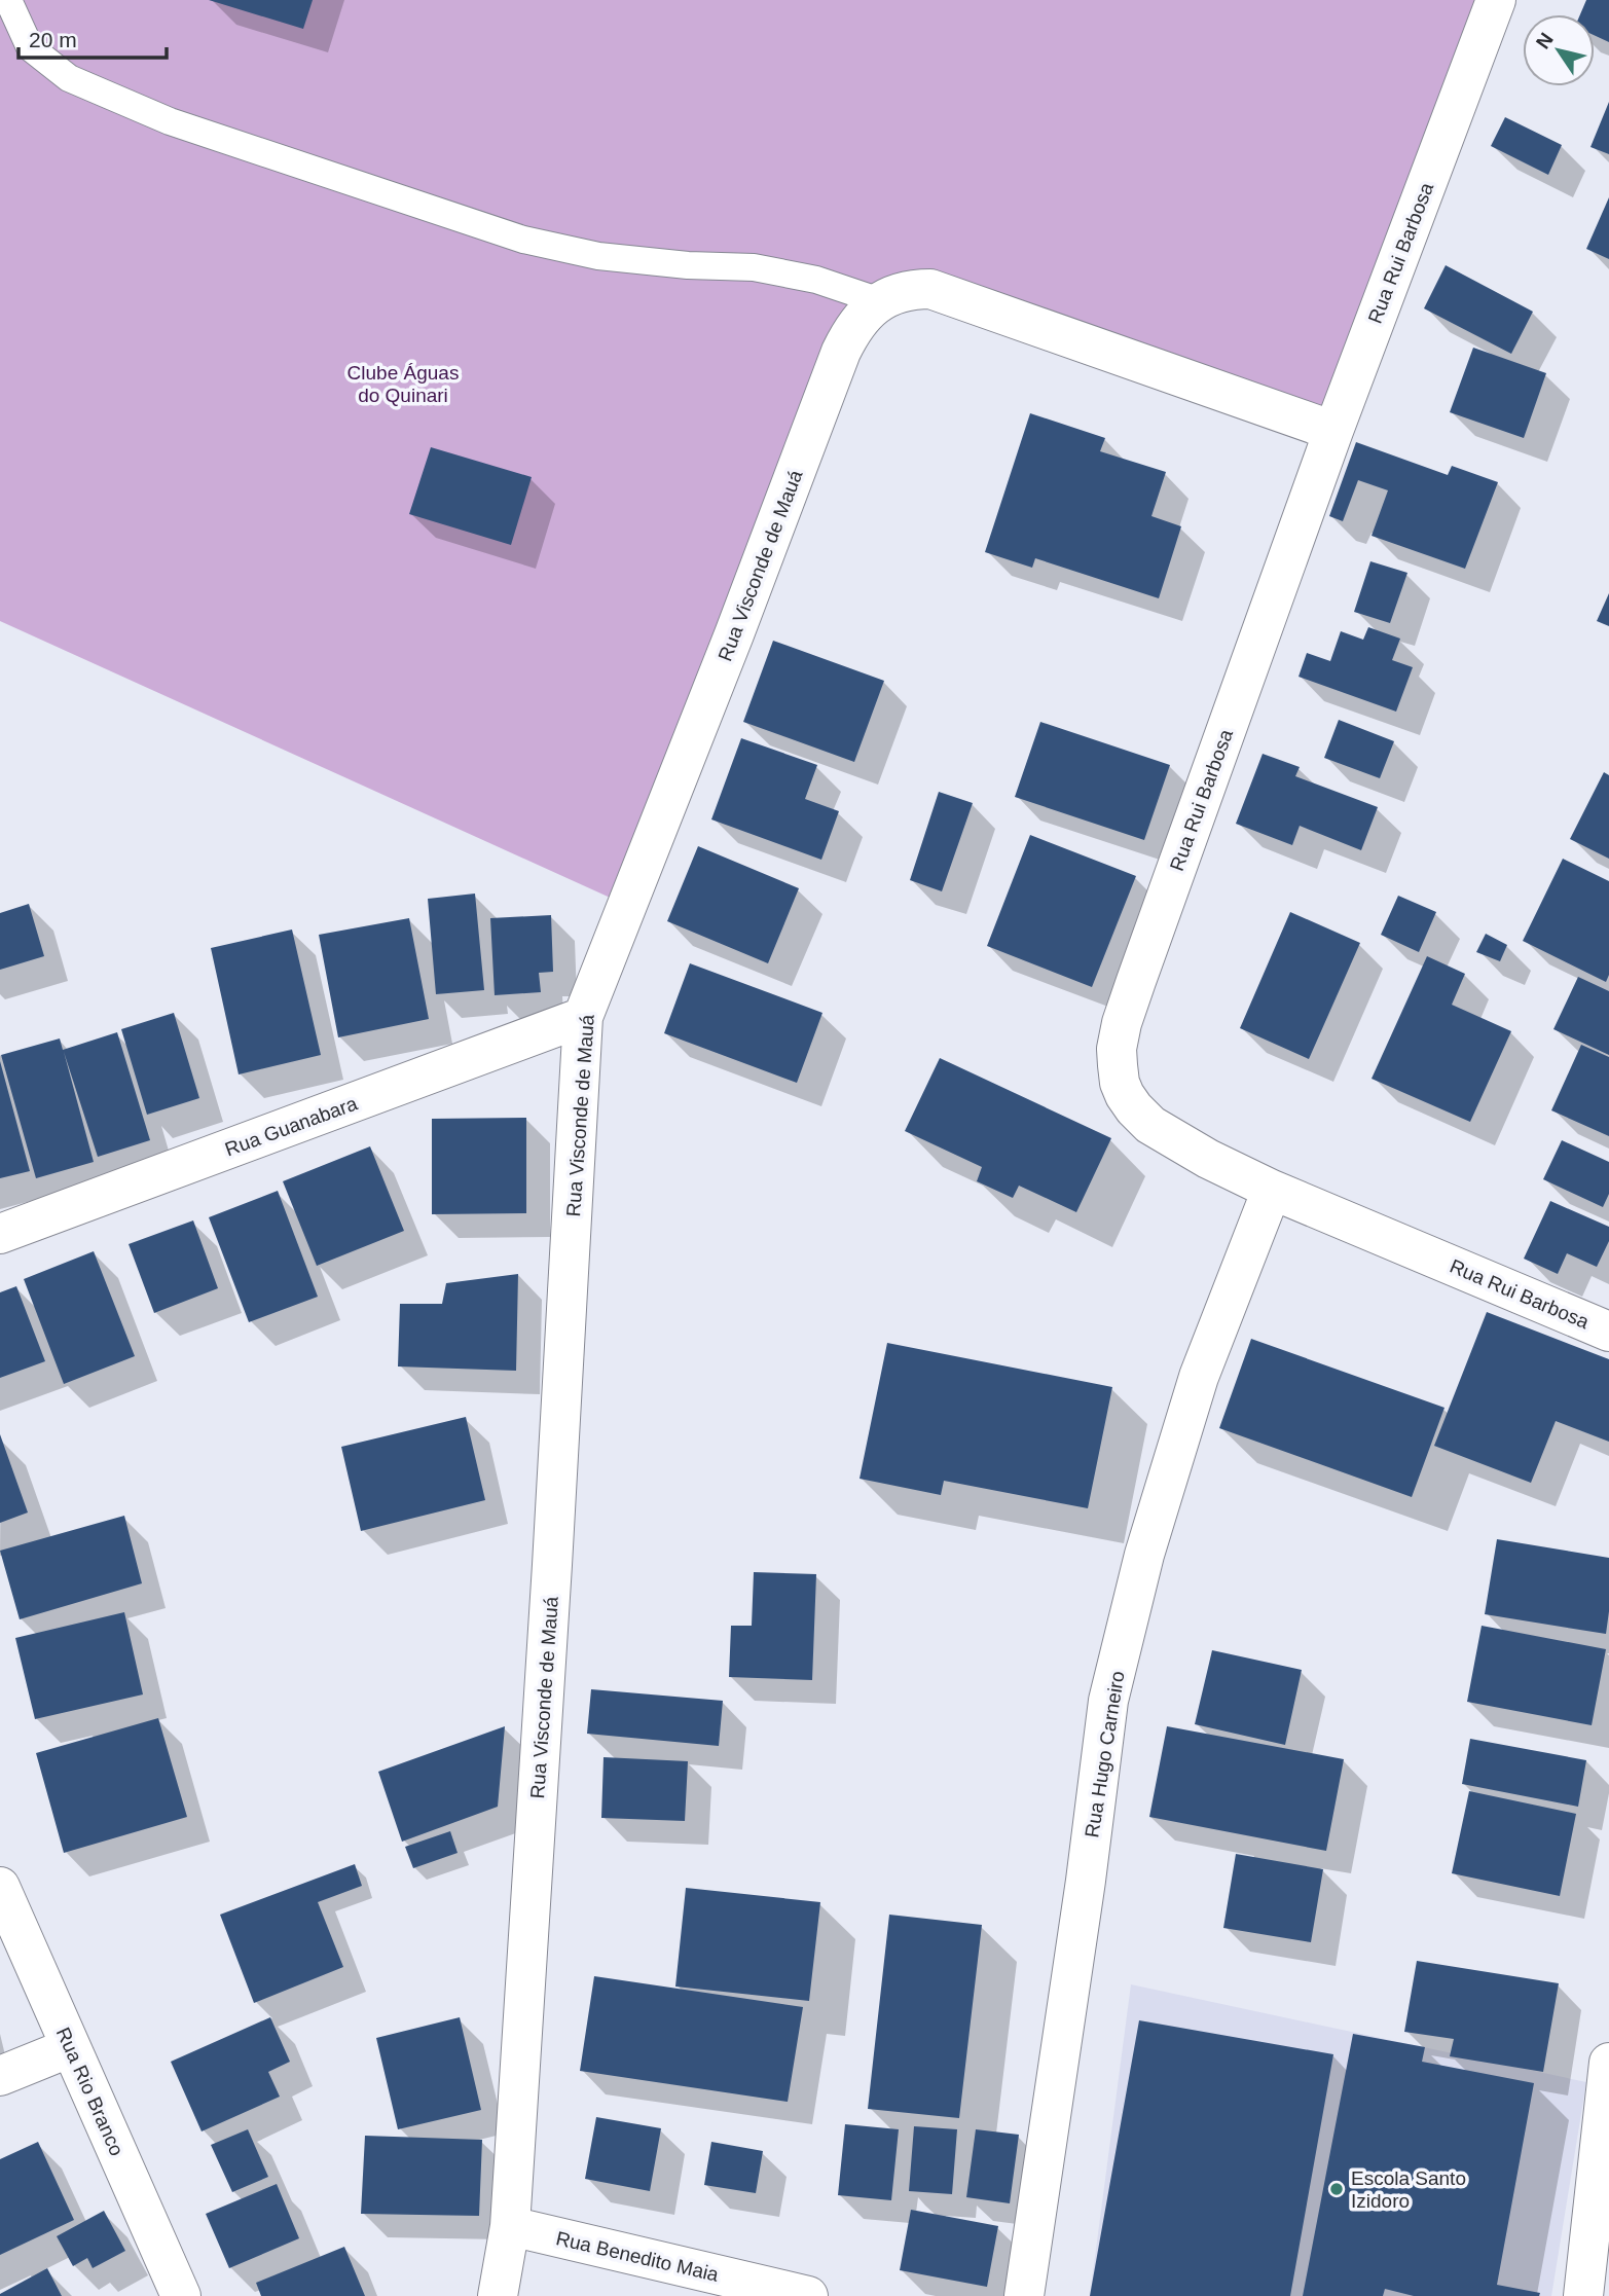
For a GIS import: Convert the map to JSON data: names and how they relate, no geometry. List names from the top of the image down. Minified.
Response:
{"streets":{"street":["Rua Rui Barbosa","Rua Visconde de Mauá","Rua Guanabara","Rua Hugo Carneiro","Rua Rio Branco","Rua Benedito Maia"]},"crossings":[["Rua Rui Barbosa","Rua Visconde de Mauá"],["Rua Rui Barbosa","Rua Hugo Carneiro"],["Rua Visconde de Mauá","Rua Guanabara"],["Rua Visconde de Mauá","Rua Benedito Maia"]],"parks":["Clube Águas do Quinari"],"places":["Escola Santo Izidoro"],"scale_bar":"20 m","north":"top left"}
